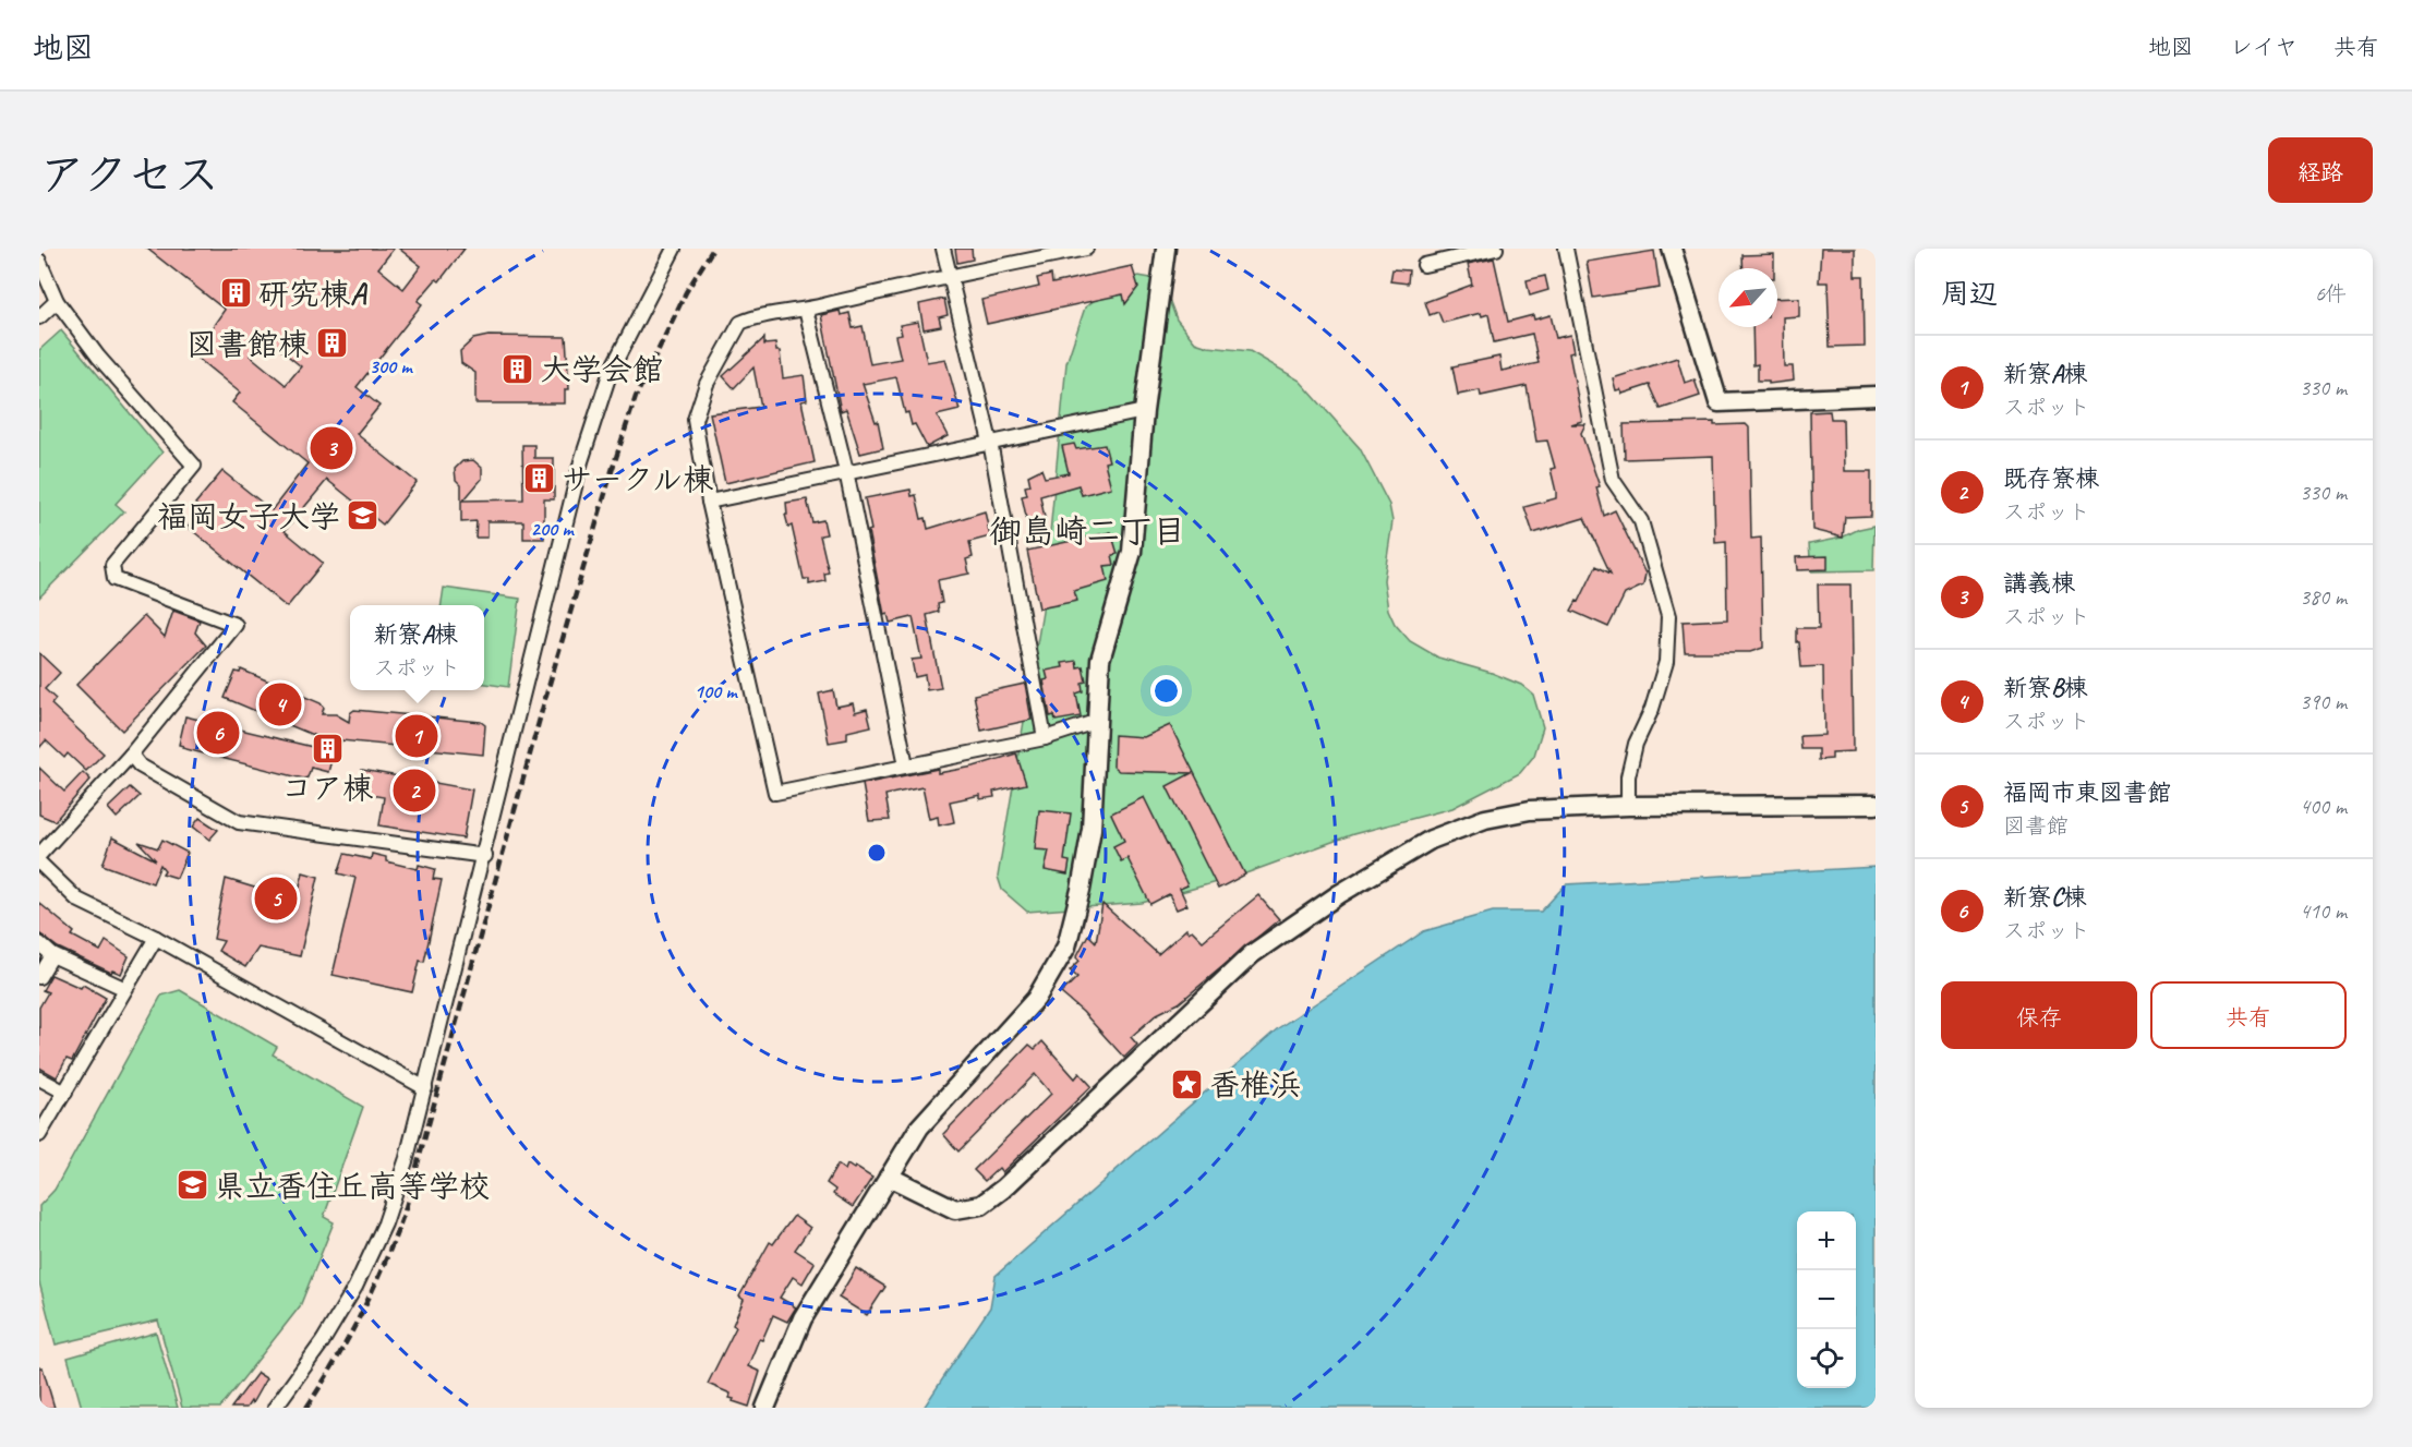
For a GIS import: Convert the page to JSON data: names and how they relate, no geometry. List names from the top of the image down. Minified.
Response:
{"districts":["御島崎二丁目"],"places":{"building":["研究棟A","図書館棟","大学会館","サークル棟","コア棟"],"school or university":["福岡女子大学","県立香住丘高等学校"],"place":["香椎浜"]},"north":"bottom left","page":{"header":"地図","nav":["地図","レイヤ","共有"],"title":"アクセス","buttons":["経路",["保存","共有"]],"heading":["周辺","6件"],"list":[{"mark":"1","name":"新寮A棟","note":"スポット","value":"330 m"},{"mark":"2","name":"既存寮棟","note":"スポット","value":"330 m"},{"mark":"3","name":"講義棟","note":"スポット","value":"380 m"},{"mark":"4","name":"新寮B棟","note":"スポット","value":"390 m"},{"mark":"5","name":"福岡市東図書館","note":"図書館","value":"400 m"},{"mark":"6","name":"新寮C棟","note":"スポット","value":"410 m"}],"pins":["3","4","6","1","2","5"],"popup":["新寮A棟","スポット"],"map_buttons":["+","−"]},"rings":["300 m","200 m","100 m"]}
